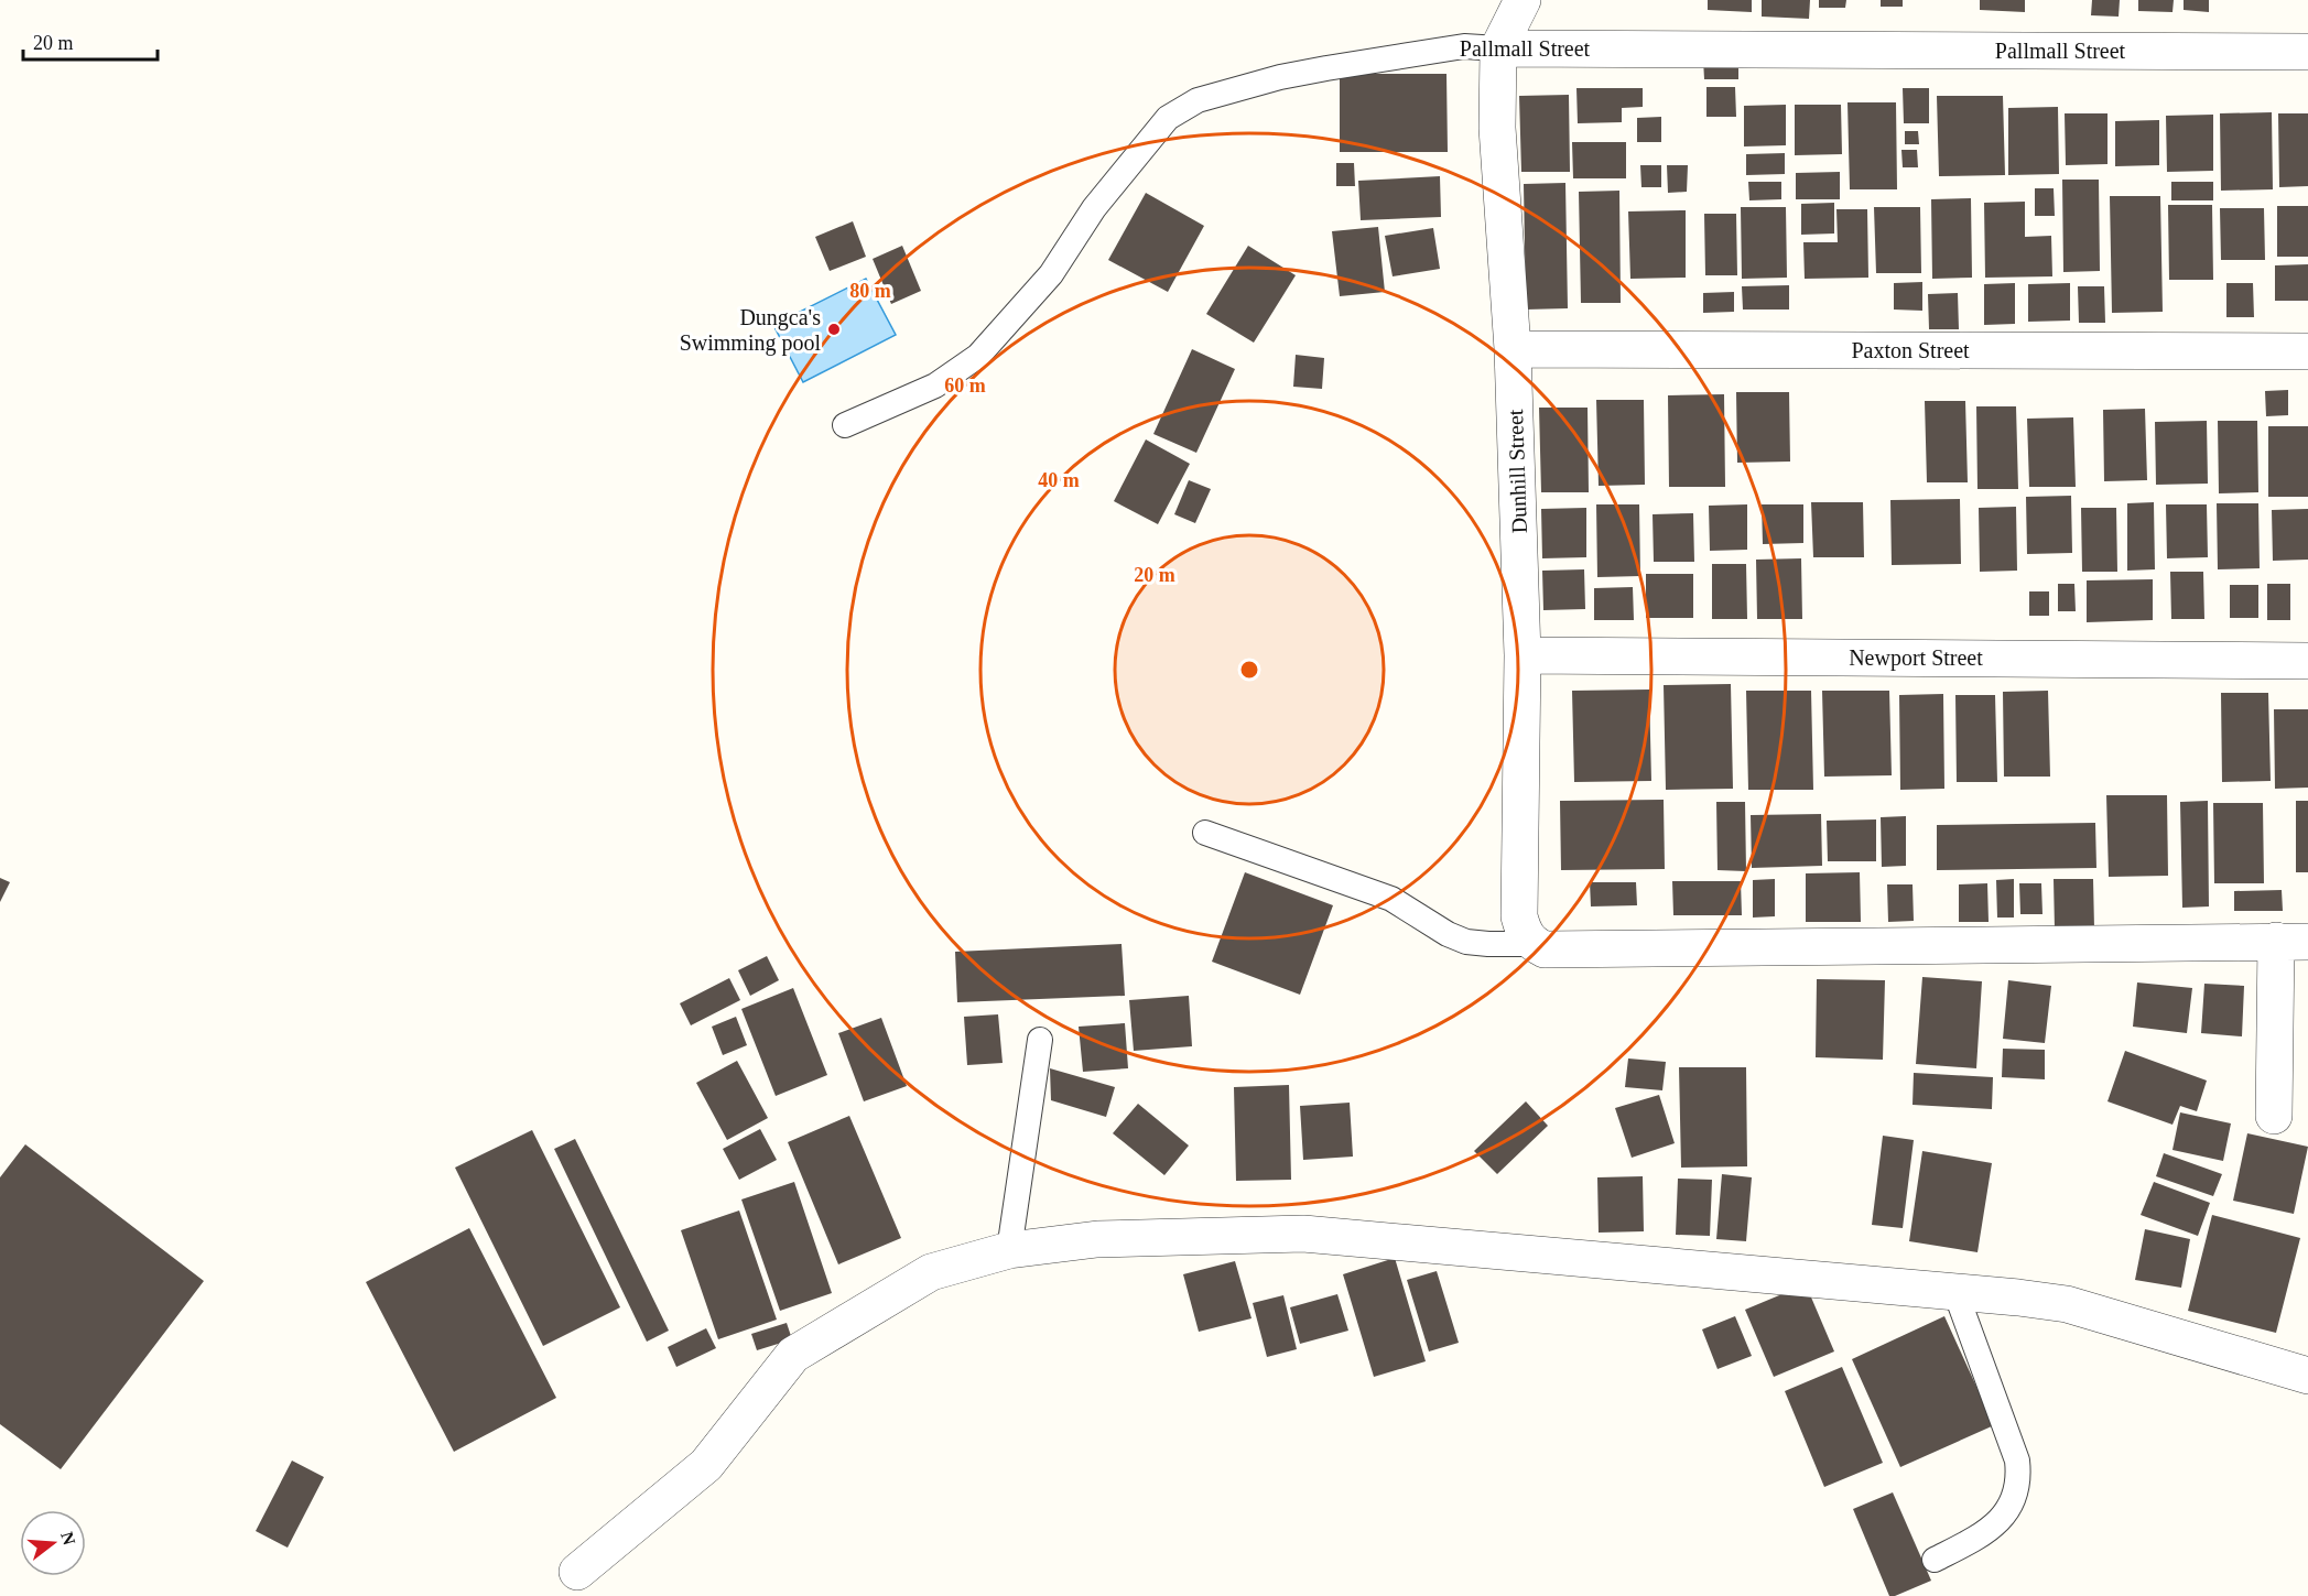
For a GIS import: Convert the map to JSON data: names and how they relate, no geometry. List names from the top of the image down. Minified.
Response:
{"streets":{"street":["Pallmall Street","Paxton Street","Dunhill Street","Newport Street"]},"crossings":[["Pallmall Street","Dunhill Street"],["Paxton Street","Dunhill Street"],["Dunhill Street","Newport Street"]],"places":["Dungca's Swimming pool"],"scale_bar":"20 m","north":"right","rings":["80 m","60 m","40 m","20 m"]}
